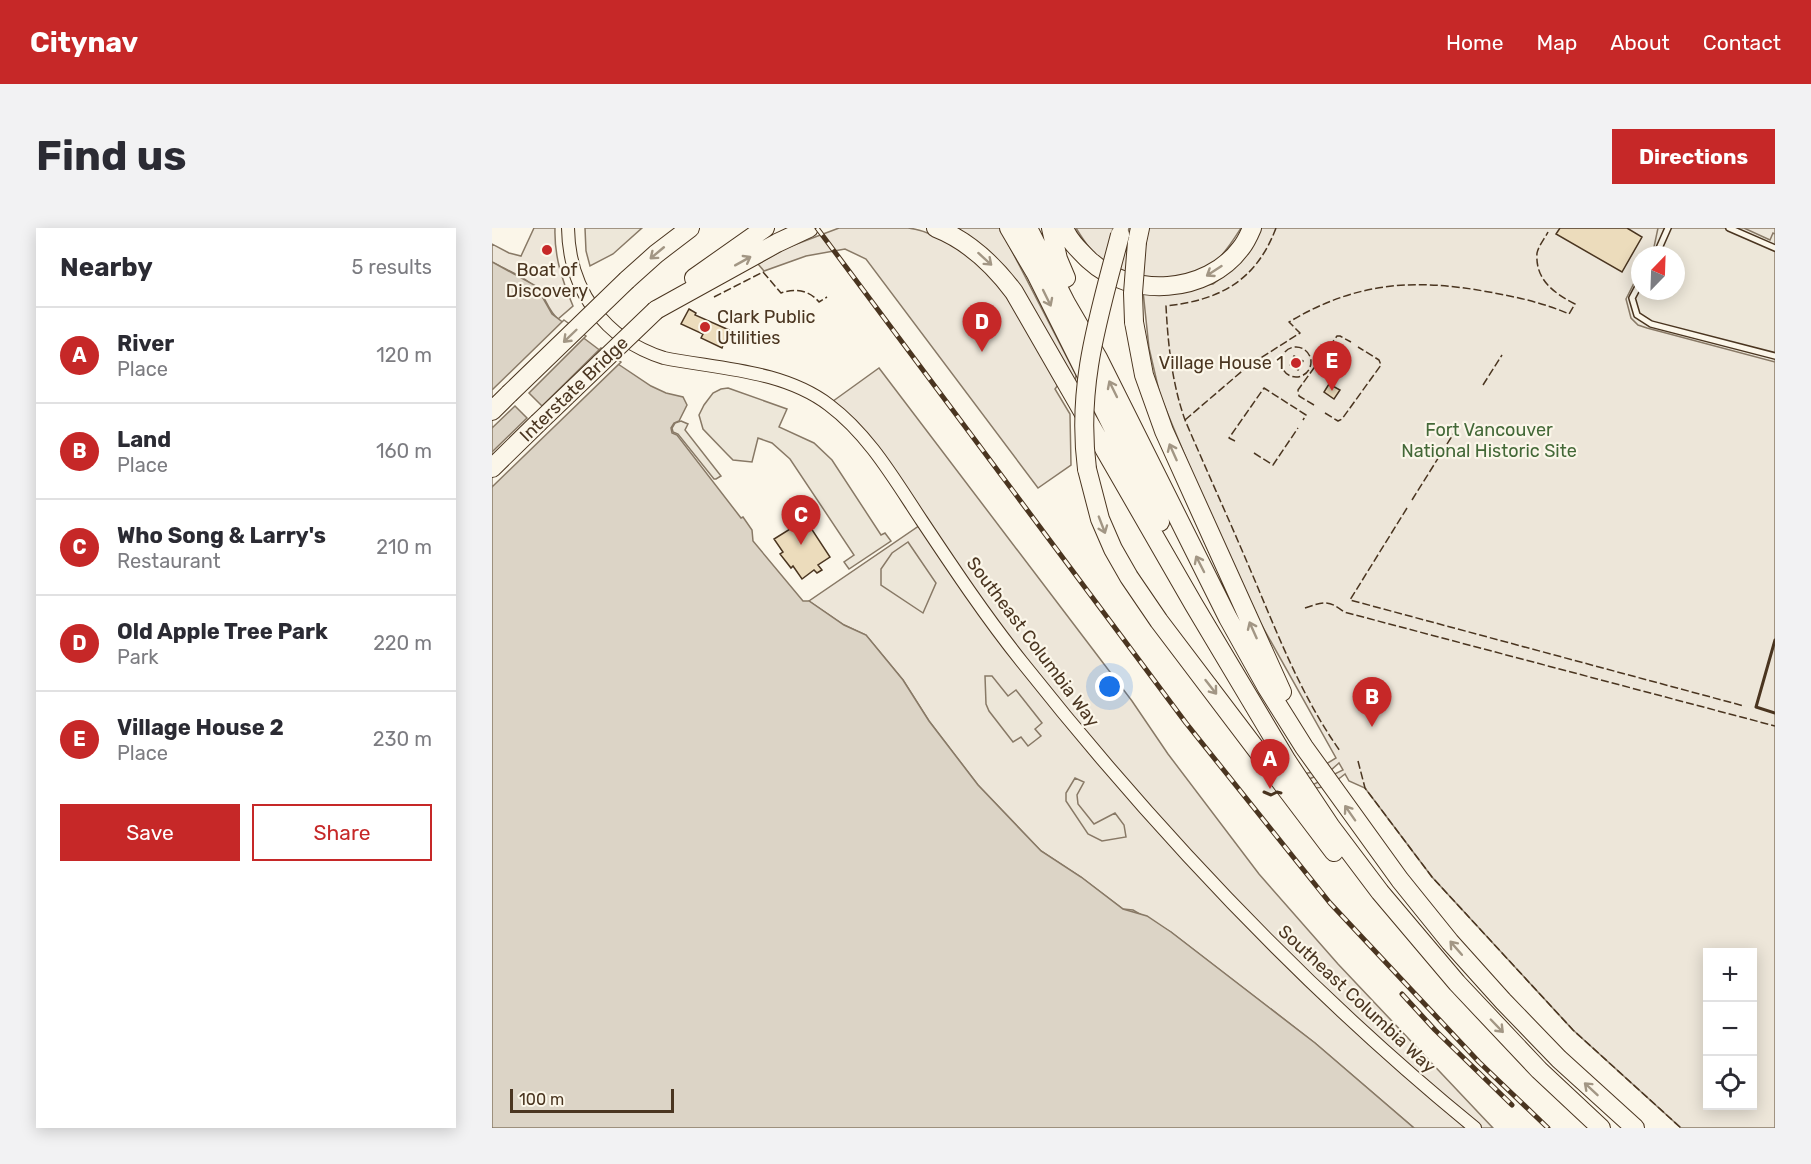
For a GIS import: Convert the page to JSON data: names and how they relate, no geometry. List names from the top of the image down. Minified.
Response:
{"streets":{"highway":["Interstate Bridge"],"street":["Southeast Columbia Way"]},"parks":["Fort Vancouver National Historic Site"],"places":["Boat of Discovery","Clark Public Utilities","Village House 1"],"scale_bar":"100 m","north":"top right","page":{"header":"Citynav","nav":["Home","Map","About","Contact"],"buttons":["Directions",["Save","Share"]],"title":"Find us","heading":["Nearby","5 results"],"pins":["D","E","C","B","A"],"list":[{"mark":"A","name":"River","note":"Place","value":"120 m"},{"mark":"B","name":"Land","note":"Place","value":"160 m"},{"mark":"C","name":"Who Song & Larry's","note":"Restaurant","value":"210 m"},{"mark":"D","name":"Old Apple Tree Park","note":"Park","value":"220 m"},{"mark":"E","name":"Village House 2","note":"Place","value":"230 m"}],"map_buttons":["+","−"],"scale":"100 m"}}
